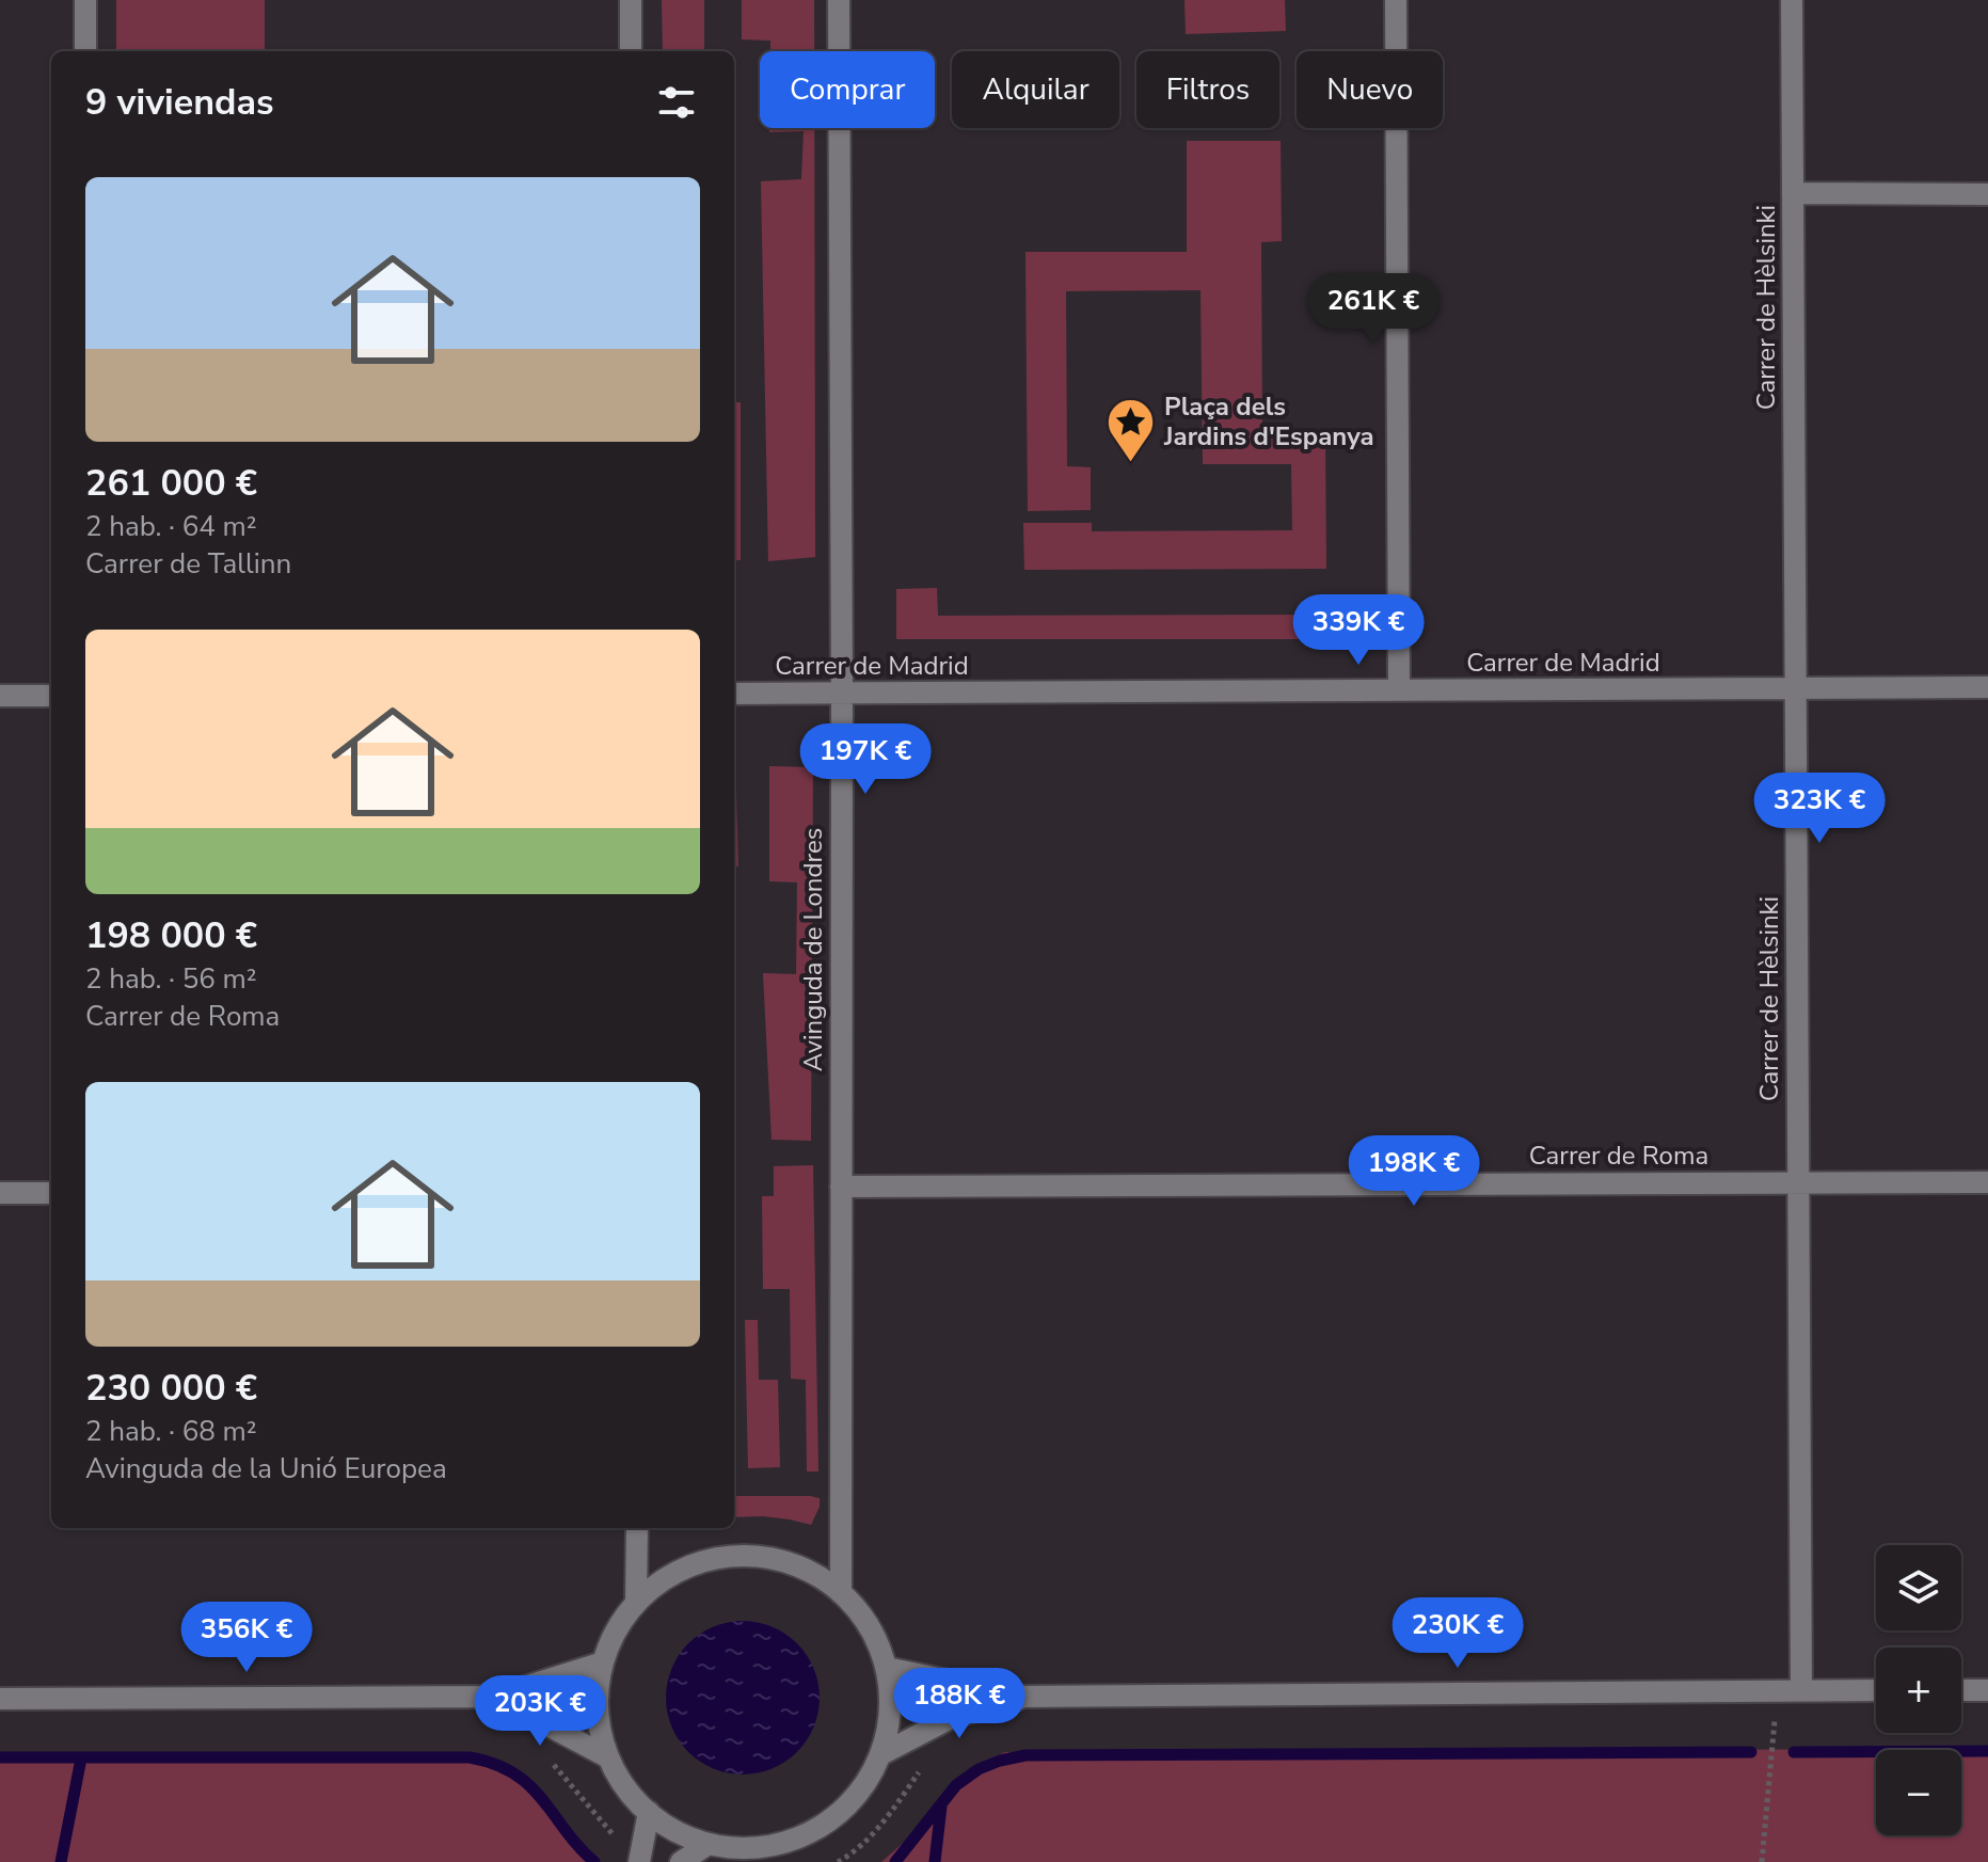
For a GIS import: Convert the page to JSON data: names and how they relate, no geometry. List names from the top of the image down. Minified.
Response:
{"streets":{"street":["Carrer de Hèlsinki","Carrer de Madrid","Avinguda de Londres","Carrer de Roma"]},"crossings":[["Carrer de Hèlsinki","Carrer de Madrid"],["Carrer de Hèlsinki","Carrer de Roma"],["Carrer de Madrid","Avinguda de Londres"],["Avinguda de Londres","Carrer de Roma"]],"places":{"place":["Plaça dels Jardins d'Espanya"]},"page":{"chip":["Comprar","Alquilar","Filtros","Nuevo"],"heading":"9 viviendas","list":[{"name":"261 000 €","note":"2 hab. · 64 m² · Carrer de Tallinn"},{"name":"198 000 €","note":"2 hab. · 56 m² · Carrer de Roma"},{"name":"230 000 €","note":"2 hab. · 68 m² · Avinguda de la Unió Europea"}],"price":["261K €","339K €","197K €","323K €","198K €","230K €","356K €","188K €","203K €"],"map_buttons":["+","−"]}}
